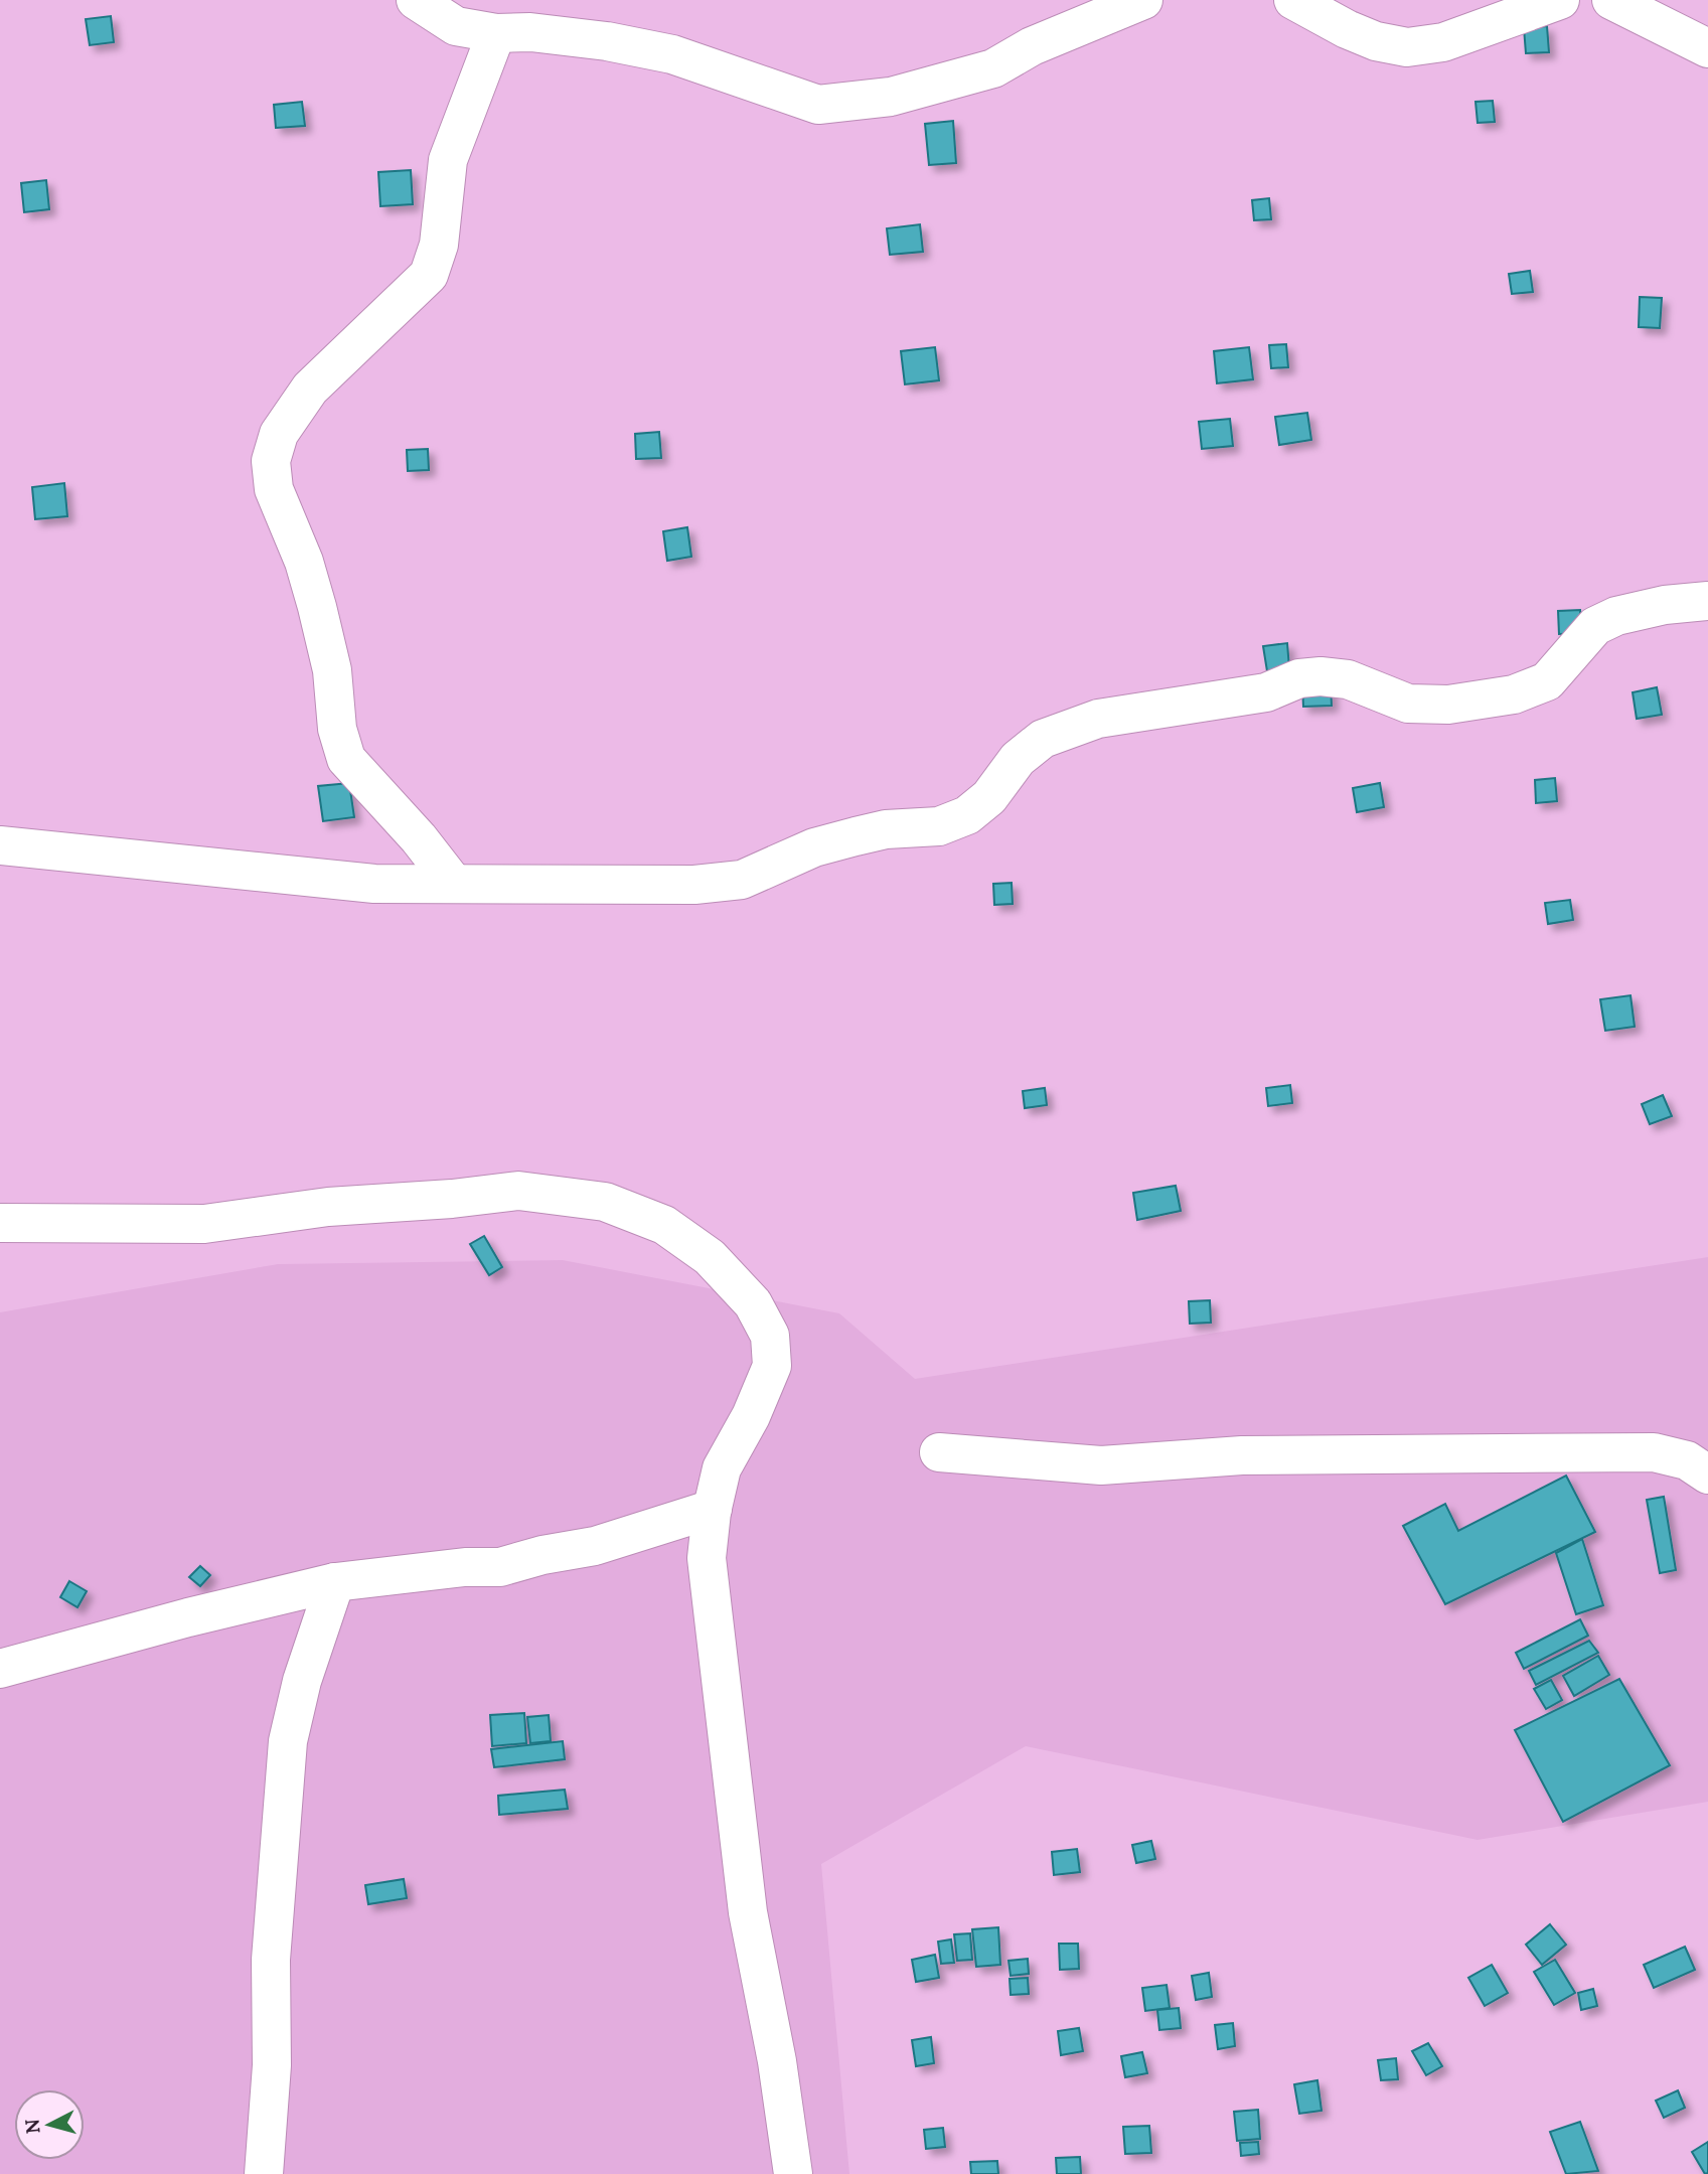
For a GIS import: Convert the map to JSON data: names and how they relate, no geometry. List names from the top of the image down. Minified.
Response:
{"north":"left"}
